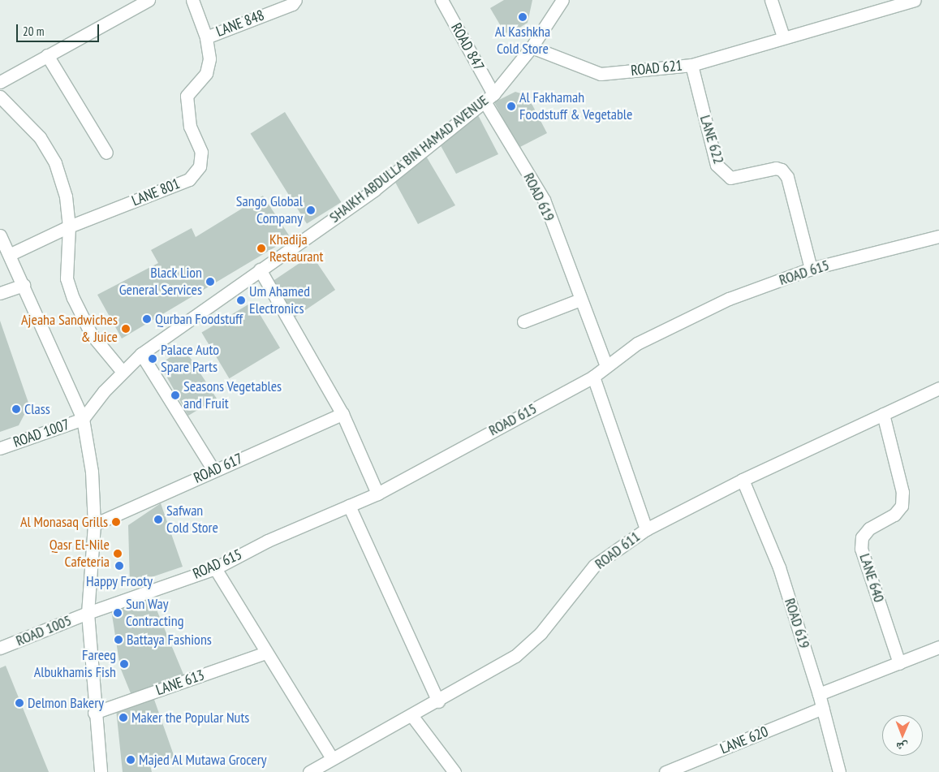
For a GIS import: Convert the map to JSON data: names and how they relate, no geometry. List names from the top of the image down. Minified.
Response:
{"streets":{"street":["LANE 848","ROAD 847","ROAD 621","LANE 622","SHAIKH ABDULLA BIN HAMAD AVENUE","LANE 801","ROAD 619","ROAD 615","ROAD 1007","ROAD 617","ROAD 611","LANE 640","ROAD 1005","LANE 613","LANE 620"]},"crossings":[["LANE 848","LANE 801"],["ROAD 847","SHAIKH ABDULLA BIN HAMAD AVENUE"],["ROAD 847","ROAD 619"],["ROAD 621","LANE 622"],["ROAD 621","SHAIKH ABDULLA BIN HAMAD AVENUE"],["LANE 622","ROAD 615"],["SHAIKH ABDULLA BIN HAMAD AVENUE","ROAD 619"],["SHAIKH ABDULLA BIN HAMAD AVENUE","ROAD 1007"],["ROAD 619","ROAD 615"],["ROAD 619","ROAD 611"],["ROAD 619","LANE 620"],["ROAD 615","ROAD 1005"],["ROAD 611","LANE 640"]],"places":["Al Kashkha Cold Store","Al Fakhamah Foodstuff & Vegetable","Sango Global Company","Khadija Restaurant","Black Lion General Services","Um Ahamed Electronics","Qurban Foodstuff","Ajeaha Sandwiches & Juice","Palace Auto Spare Parts","Seasons Vegetables and Fruit","Class","Safwan Cold Store","Al Monasaq Grills","Qasr El-Nile Cafeteria","Happy Frooty","Sun Way Contracting","Battaya Fashions","Fareeg Albukhamis Fish","Delmon Bakery","Maker the Popular Nuts","Majed Al Mutawa Grocery"],"scale_bar":"20 m","north":"bottom"}
